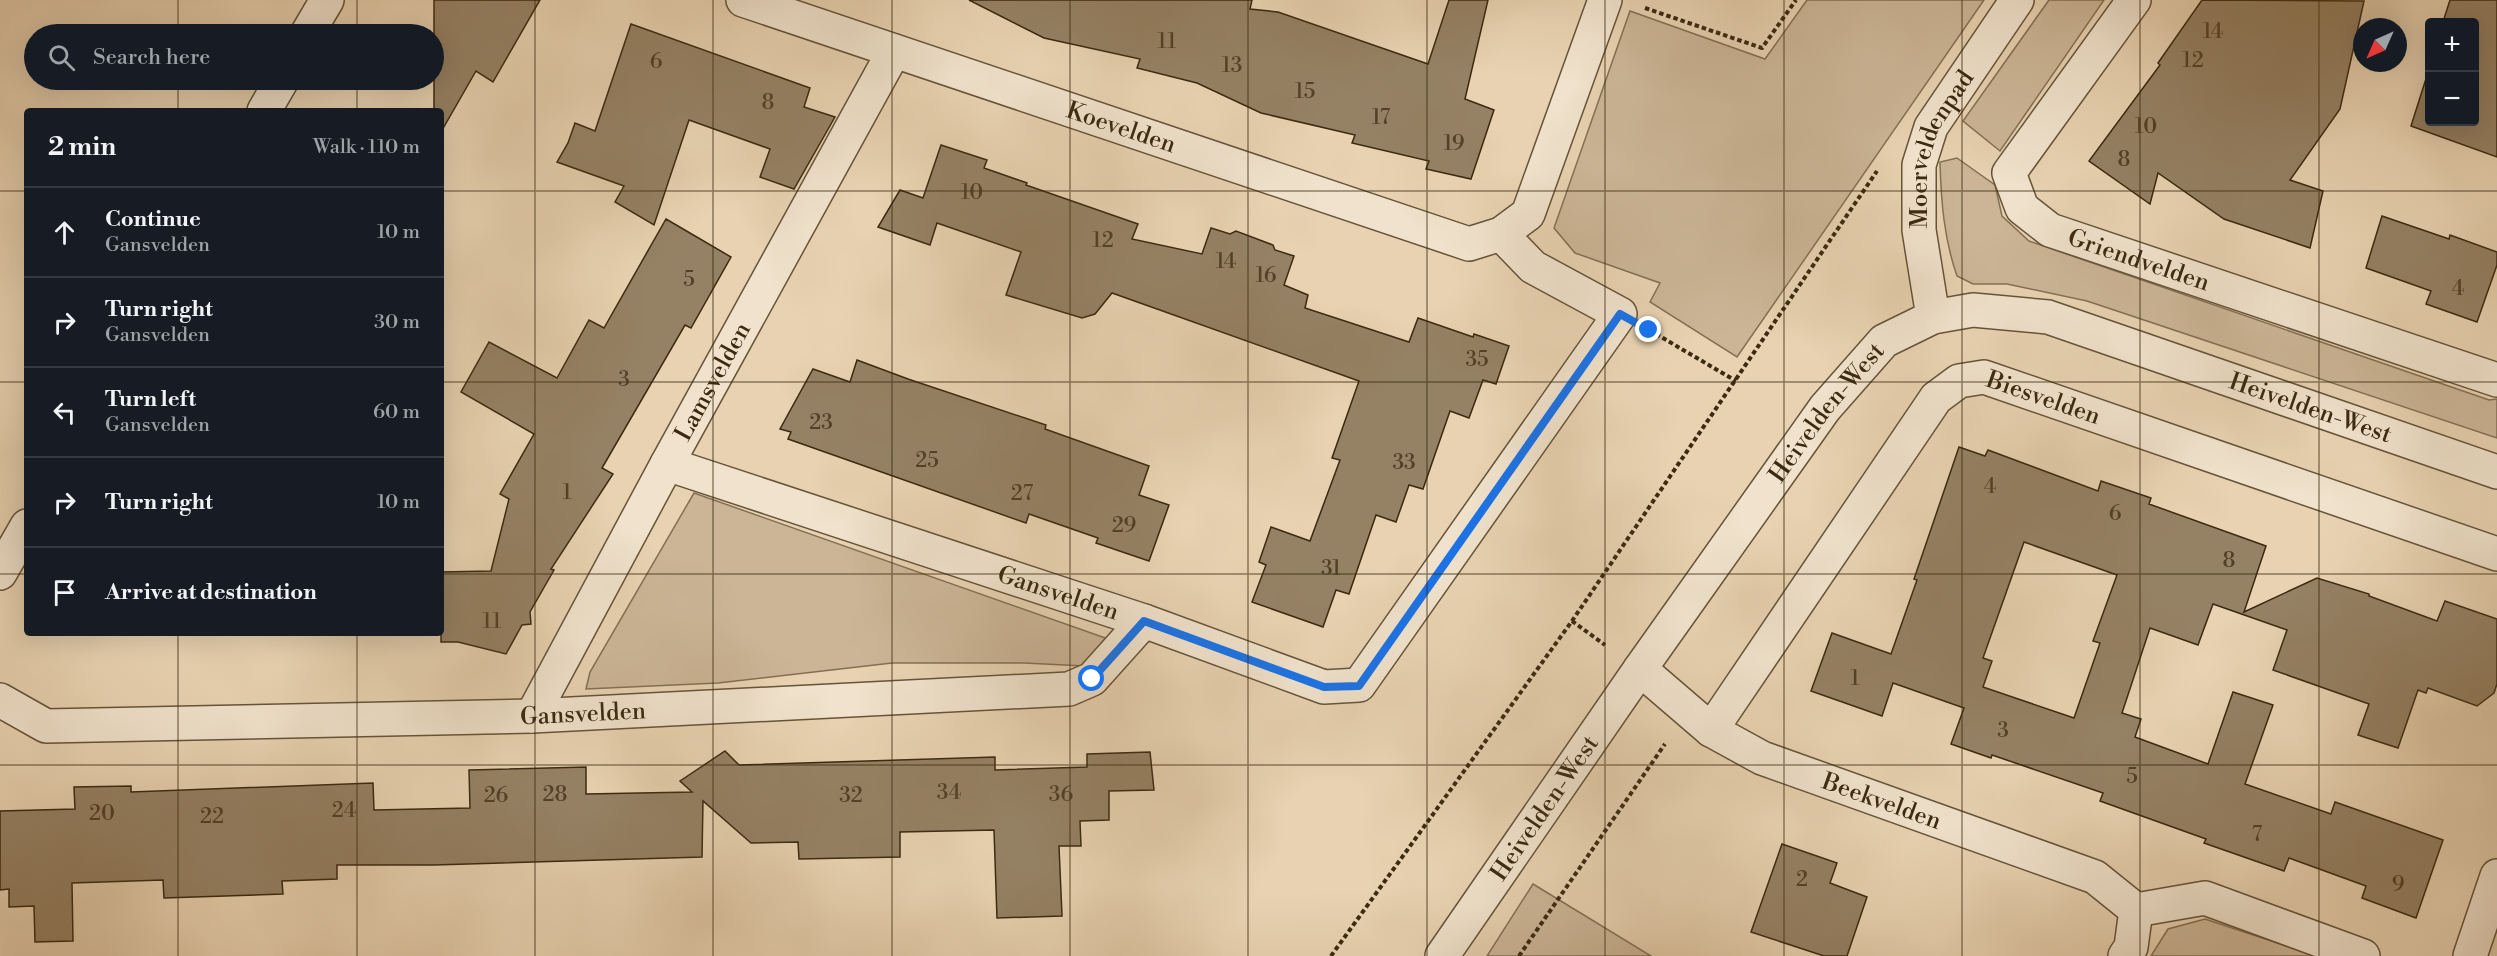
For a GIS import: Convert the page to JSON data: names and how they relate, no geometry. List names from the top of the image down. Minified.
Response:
{"streets":{"street":["Koevelden","Moerveldenpad","Griendvelden","Lamsvelden","Biesvelden","Heivelden-West","Gansvelden","Beekvelden"]},"crossings":[["Koevelden","Lamsvelden"],["Moerveldenpad","Heivelden-West"],["Lamsvelden","Gansvelden"],["Biesvelden","Beekvelden"],["Heivelden-West","Beekvelden"]],"house_numbers":["14","11","12","6","13","15","8","17","10","19","8","10","12","14","16","5","4","35","3","23","25","33","4","1","27","6","29","8","31","11","1","3","5","34","28","36","26","32","24","20","22","7","2","9"],"north":"bottom left","page":{"map_buttons":["+","−"],"search":"Search here","heading":["2 min","Walk · 110 m"],"list":[["Continue","Gansvelden","10 m"],["Turn right","Gansvelden","30 m"],["Turn left","Gansvelden","60 m"],["Turn right","10 m"],"Arrive at destination"]}}
